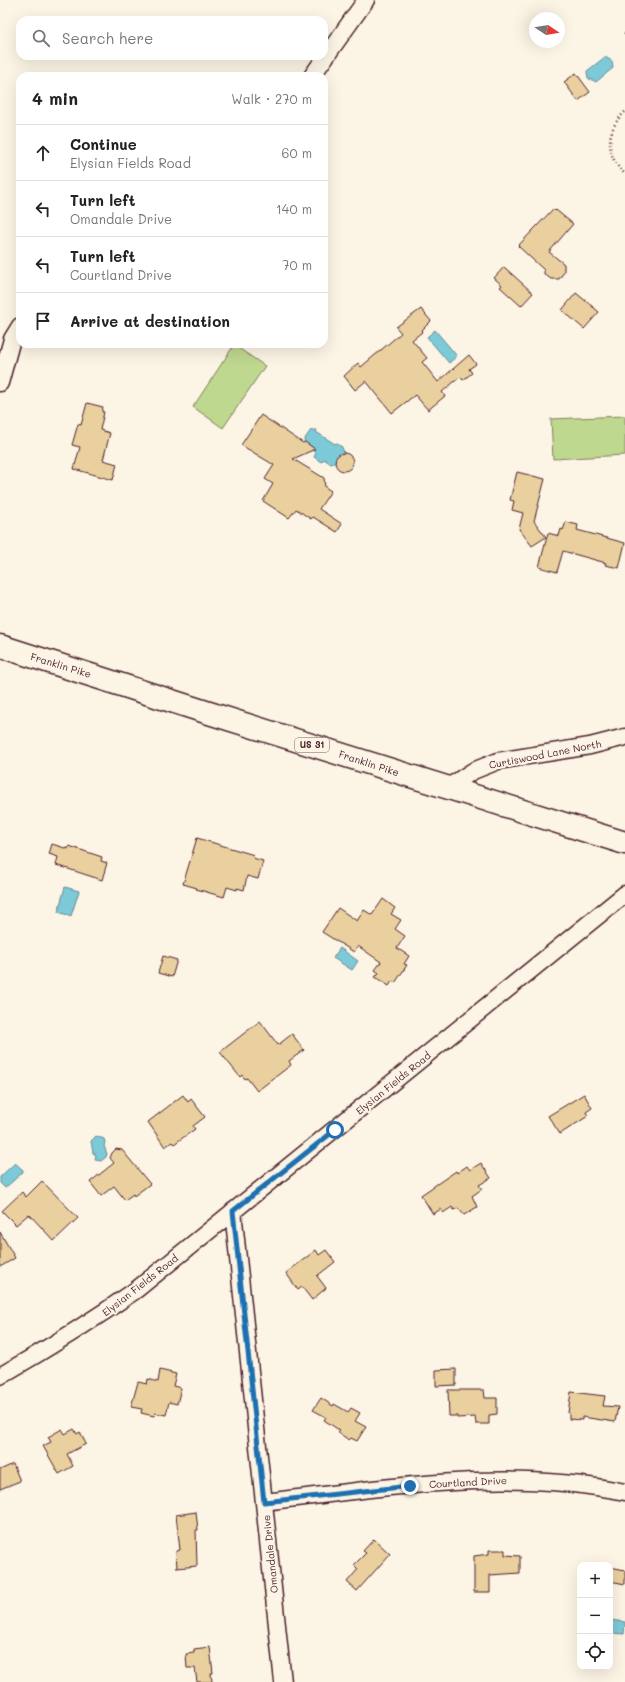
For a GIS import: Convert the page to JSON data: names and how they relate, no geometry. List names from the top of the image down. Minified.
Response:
{"streets":{"main road":["Franklin Pike","US 31"],"street":["Curtiswood Lane North","Elysian Fields Road","Courtland Drive","Omandale Drive"]},"crossings":[["Franklin Pike","Curtiswood Lane North"],["Elysian Fields Road","Omandale Drive"],["Courtland Drive","Omandale Drive"]],"north":"right","page":{"search":"Search here","heading":["4 min","Walk · 270 m"],"list":[["Continue","Elysian Fields Road","60 m"],["Turn left","Omandale Drive","140 m"],["Turn left","Courtland Drive","70 m"],"Arrive at destination"],"map_buttons":["+","−"]}}
